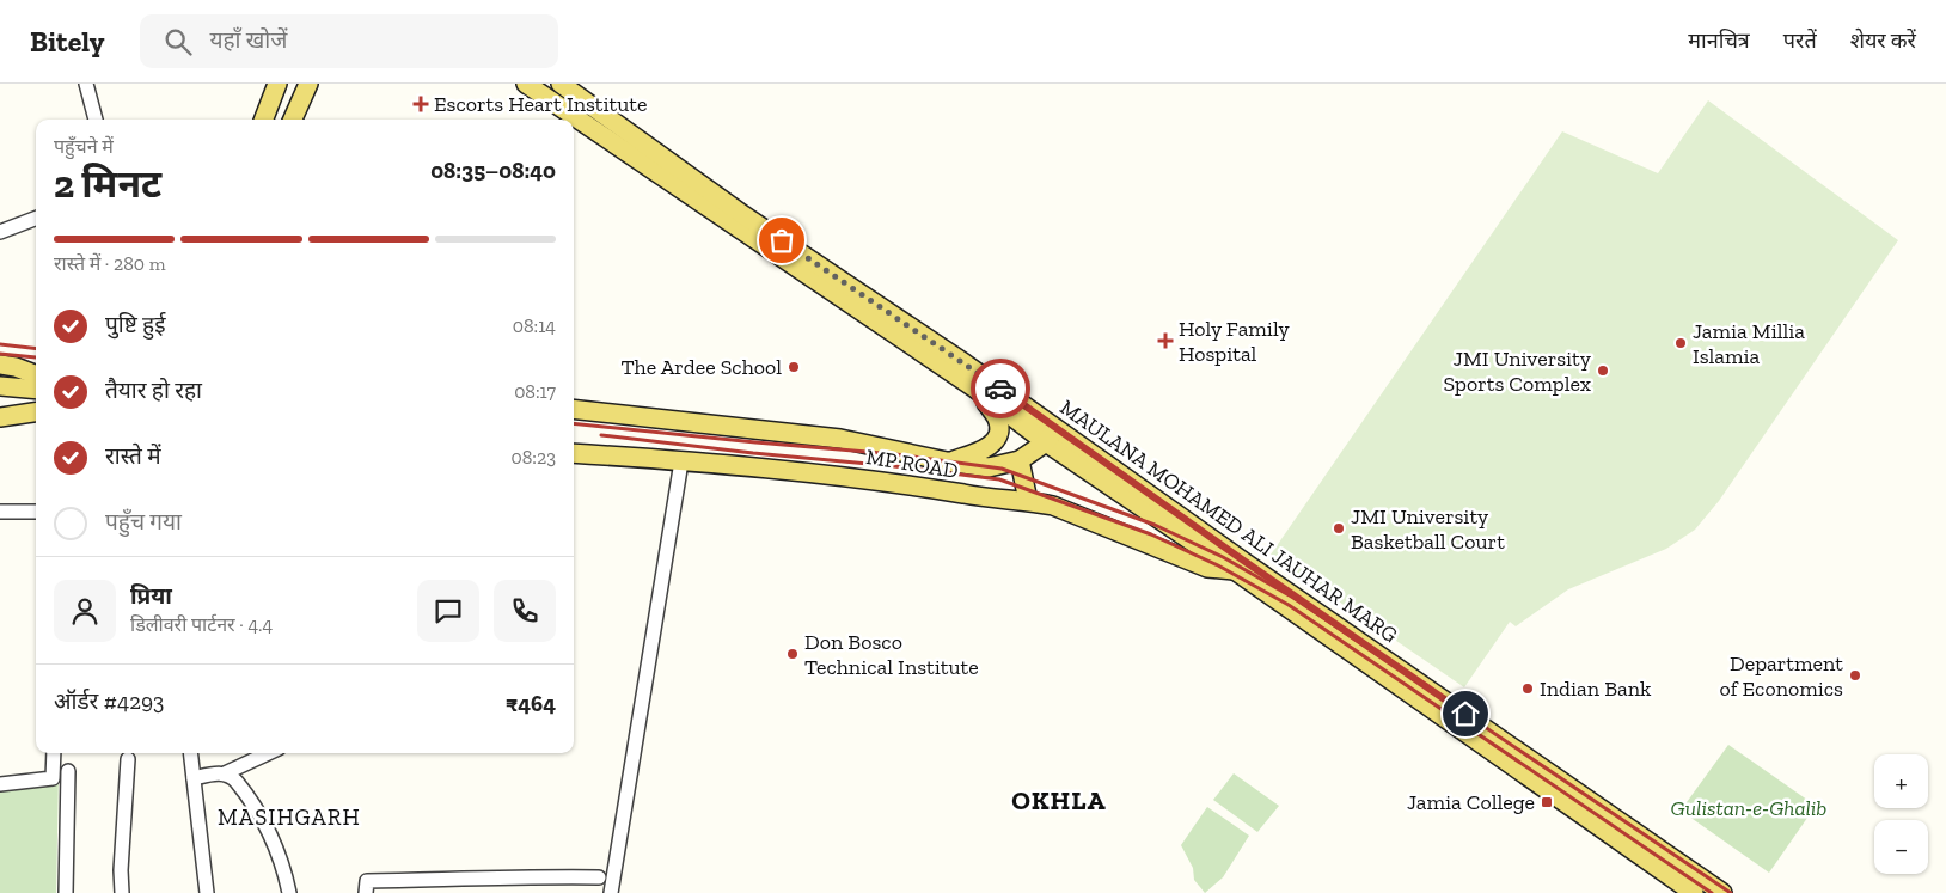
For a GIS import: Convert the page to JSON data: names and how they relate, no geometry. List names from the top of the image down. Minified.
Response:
{"streets":{"main road":["MP ROAD","MAULANA MOHAMED ALI JAUHAR MARG"]},"crossings":[["MP ROAD","MAULANA MOHAMED ALI JAUHAR MARG"]],"districts":["OKHLA","MASIHGARH"],"parks":["Gulistan-e-Ghalib"],"places":{"health":["Escorts Heart Institute","Holy Family Hospital"],"other":["Jamia Millia Islamia","The Ardee School","JMI University Sports Complex","JMI University Basketball Court","Don Bosco Technical Institute","Department of Economics","Indian Bank"],"transit":["Jamia College"]},"page":{"header":"Bitely","search":"यहाँ खोजें","nav":["मानचित्र","परतें","शेयर करें"],"heading":["2 मिनट","पहुँचने में","08:35–08:40"],"panel":["प्रिया","डिलीवरी पार्टनर · 4.4","ऑर्डर #4293","₹464"],"bar":"रास्ते में · 280 m","list":[["पुष्टि हुई","08:14"],["तैयार हो रहा","08:17"],["रास्ते में","08:23"],"पहुँच गया"],"map_buttons":["+","−"]}}
